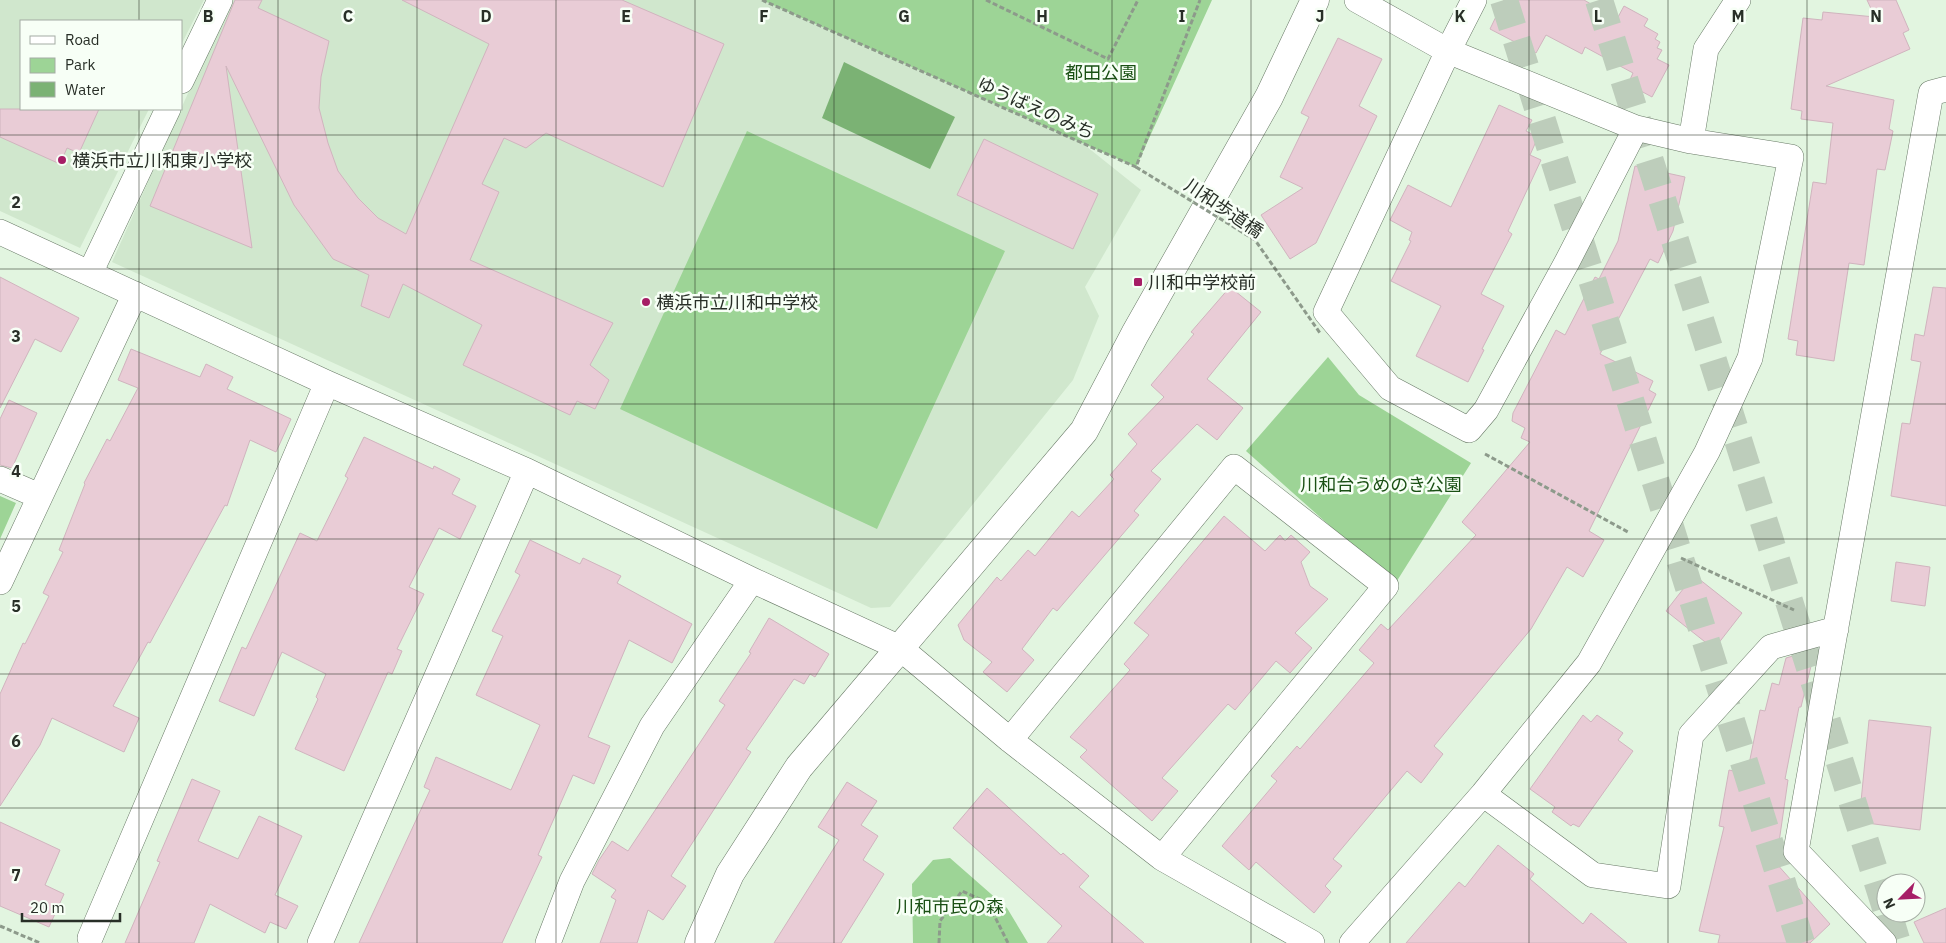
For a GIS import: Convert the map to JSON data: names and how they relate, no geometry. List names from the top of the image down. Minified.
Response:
{"streets":{"path":["ゆうばえのみち","川和歩道橋"]},"crossings":[["ゆうばえのみち","川和歩道橋"]],"parks":["都田公園","川和台うめのき公園","川和市民の森"],"places":{"other":["横浜市立川和東小学校","横浜市立川和中学校"],"transit":["川和中学校前"]},"legend":["Road","Park","Water"],"scale_bar":"20 m","north":"bottom left","grid":{"columns":["B","C","D","E","F","G","H","I","J","K","L","M","N"],"rows":["2","3","4","5","6","7"]}}
